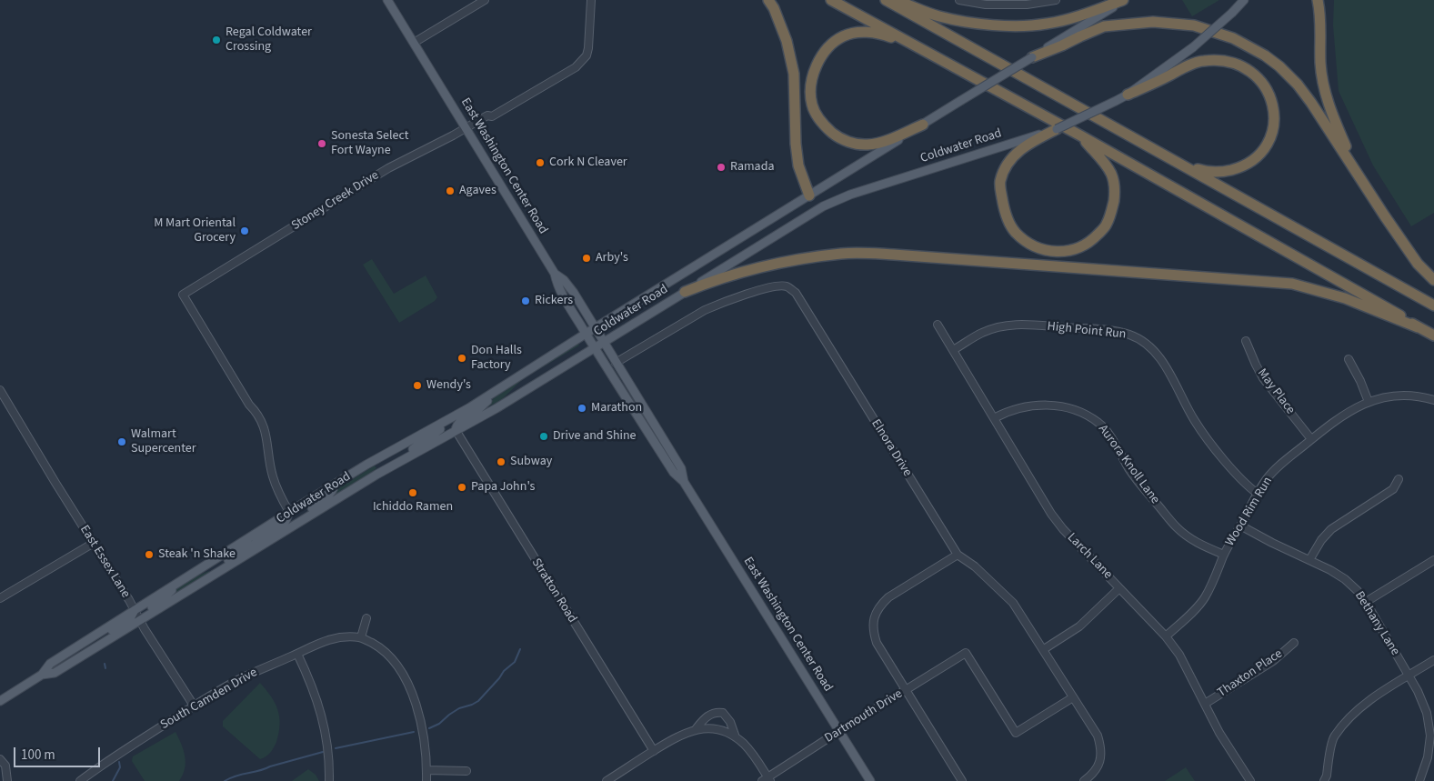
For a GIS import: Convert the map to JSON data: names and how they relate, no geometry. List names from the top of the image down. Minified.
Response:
{"streets":{"main road":["Coldwater Road","East Washington Center Road"],"street":["Stoney Creek Drive","High Point Run","May Place","Elnora Drive","Aurora Knoll Lane","Wood Rim Run","Larch Lane","East Essex Lane","Stratton Road","Bethany Lane","Thaxton Place","South Camden Drive","Dartmouth Drive"]},"crossings":[["Coldwater Road","East Washington Center Road"],["Coldwater Road","Stoney Creek Drive"],["Coldwater Road","East Essex Lane"],["Coldwater Road","Stratton Road"],["East Washington Center Road","Stoney Creek Drive"],["East Washington Center Road","Elnora Drive"],["East Washington Center Road","Dartmouth Drive"],["High Point Run","Wood Rim Run"],["High Point Run","Larch Lane"],["May Place","Wood Rim Run"],["Elnora Drive","Dartmouth Drive"],["Aurora Knoll Lane","Wood Rim Run"],["Aurora Knoll Lane","Larch Lane"],["Wood Rim Run","Larch Lane"],["Wood Rim Run","Bethany Lane"],["Larch Lane","Thaxton Place"],["East Essex Lane","South Camden Drive"]],"places":["Regal Coldwater Crossing","Sonesta Select Fort Wayne","Cork N Cleaver","Ramada","Agaves","M Mart Oriental Grocery","Arby's","Rickers","Don Halls Factory","Wendy's","Marathon","Drive and Shine","Walmart Supercenter","Subway","Papa John's","Ichiddo Ramen","Steak 'n Shake"],"scale_bar":"100 m"}
